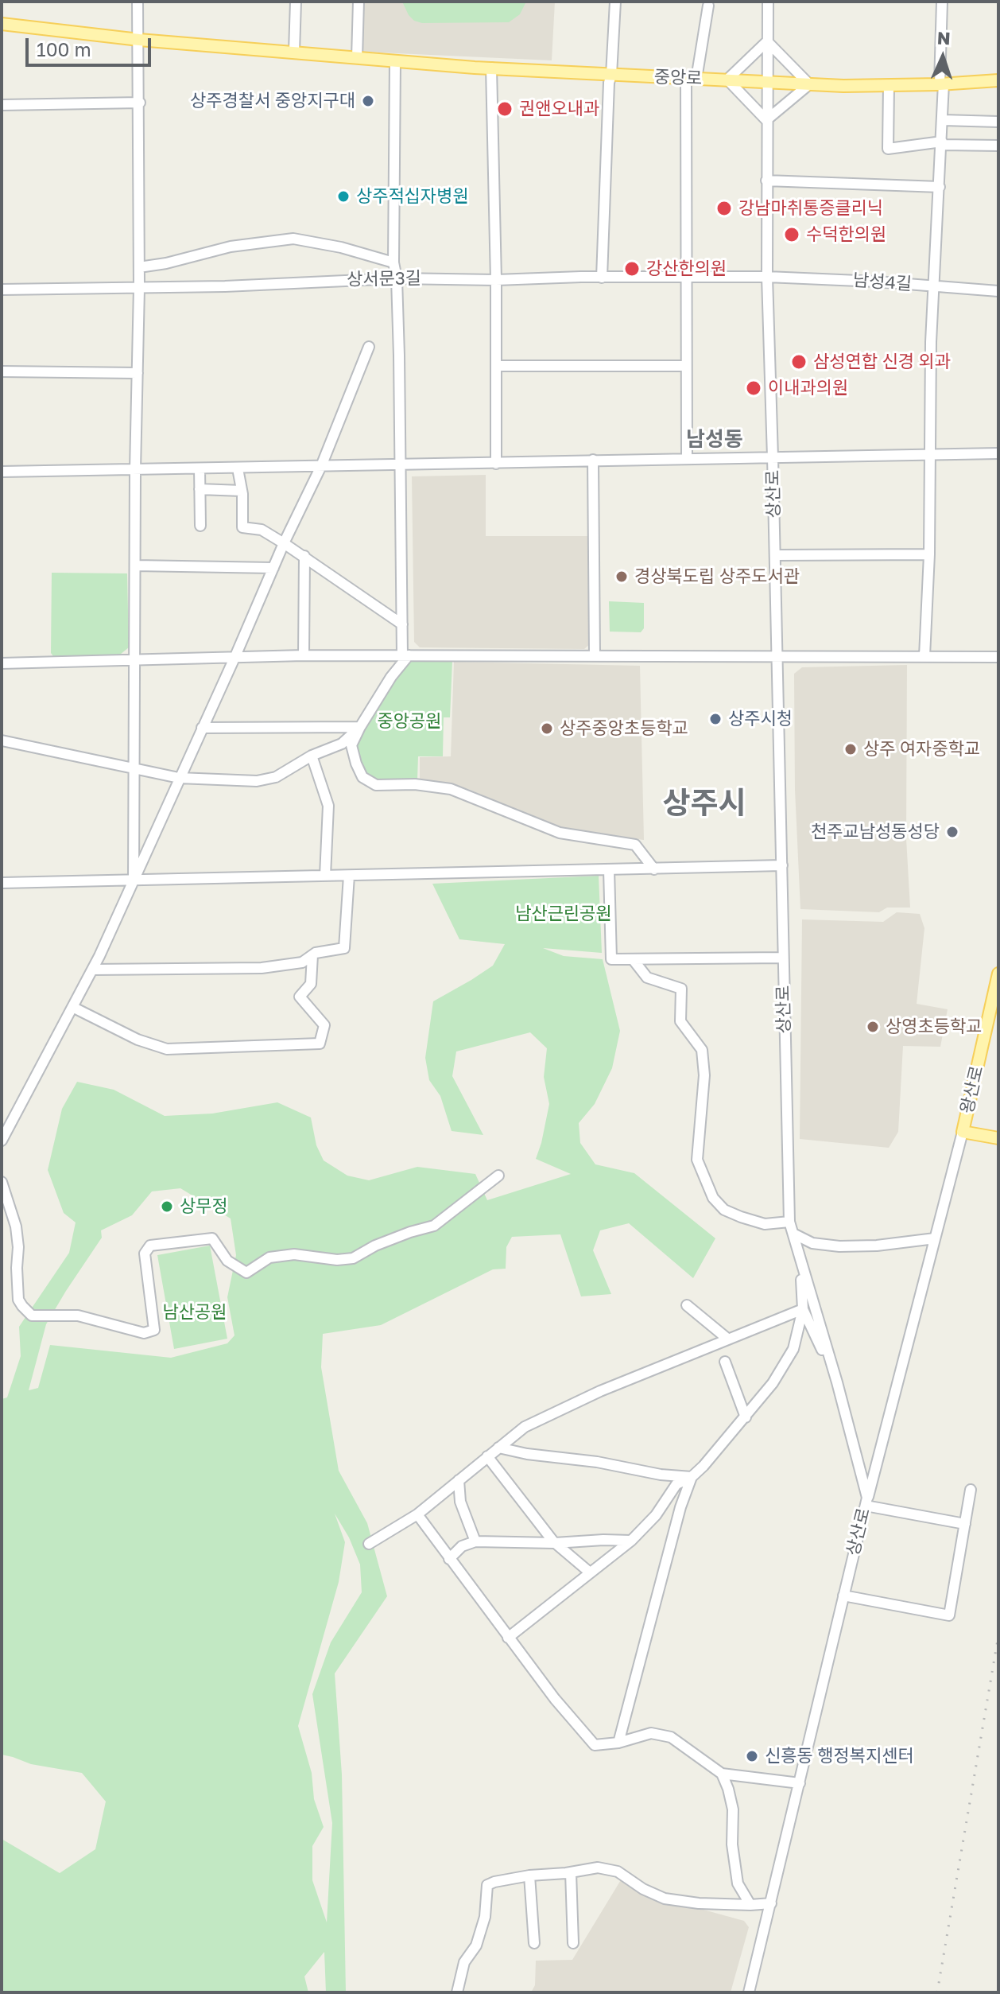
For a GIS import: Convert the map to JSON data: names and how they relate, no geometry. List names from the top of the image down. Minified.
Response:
{"streets":{"main road":["중앙로","왕산로"],"street":["상서문3길","남성4길","상산로"]},"crossings":[["중앙로","상산로"],["상서문3길","남성4길"],["상서문3길","상산로"],["남성4길","상산로"]],"districts":["남성동","상주시"],"parks":["중앙공원","남산근린공원","남산공원"],"places":["상주경찰서 중앙지구대","권앤오내과","상주적십자병원","강남마취통증클리닉","수덕한의원","강산한의원","삼성연합 신경 외과","이내과의원","경상북도립 상주도서관","상주시청","상주중앙초등학교","상주 여자중학교","천주교남성동성당","상영초등학교","상무정","신흥동 행정복지센터"],"scale_bar":"100 m","north":"top"}
